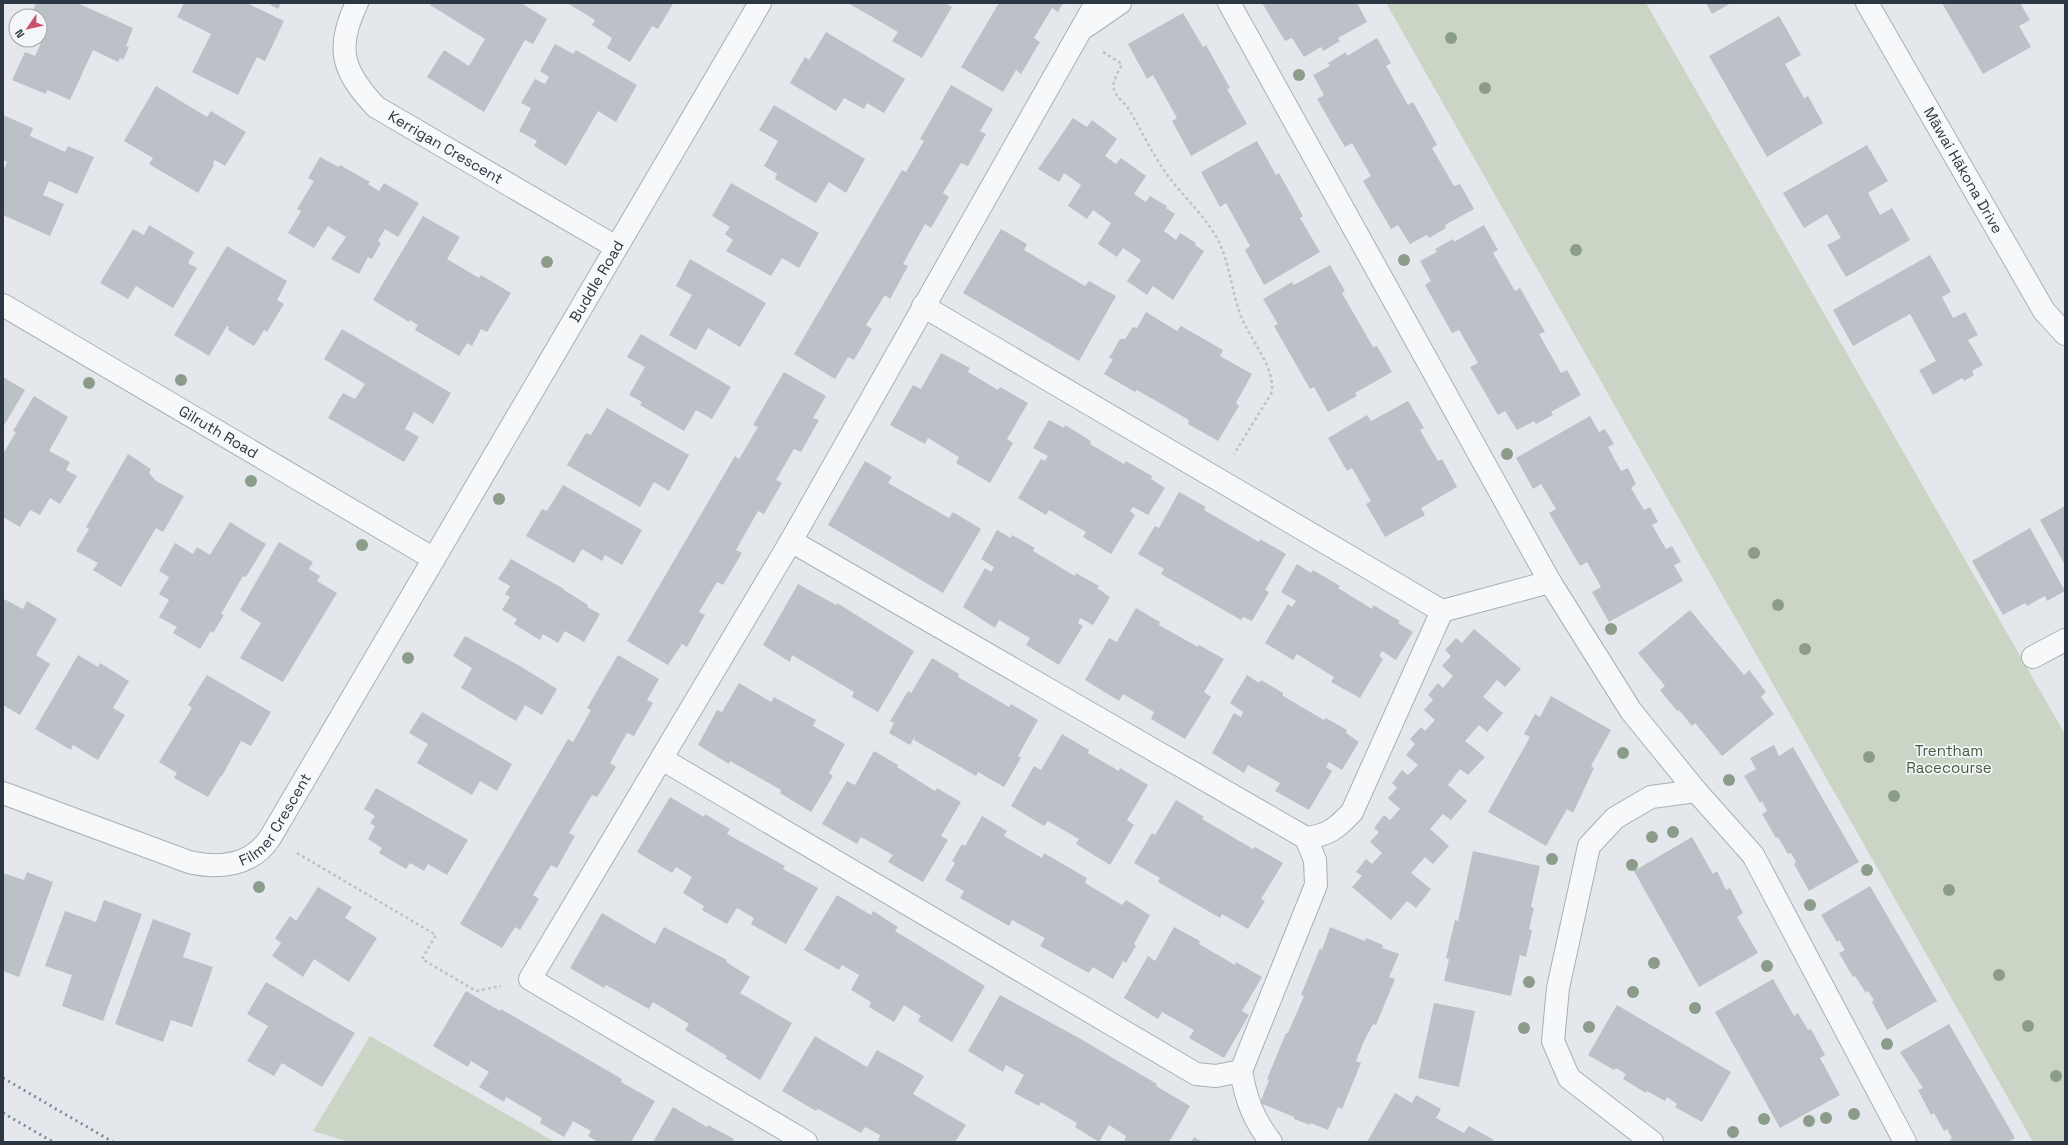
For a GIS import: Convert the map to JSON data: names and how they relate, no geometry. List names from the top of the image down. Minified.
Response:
{"streets":{"street":["Kerrigan Crescent","Māwai Hākona Drive","Buddle Road","Gilruth Road","Filmer Crescent"]},"crossings":[["Kerrigan Crescent","Buddle Road"],["Buddle Road","Gilruth Road"],["Buddle Road","Filmer Crescent"],["Gilruth Road","Filmer Crescent"]],"parks":["Trentham Racecourse"],"north":"bottom left"}
